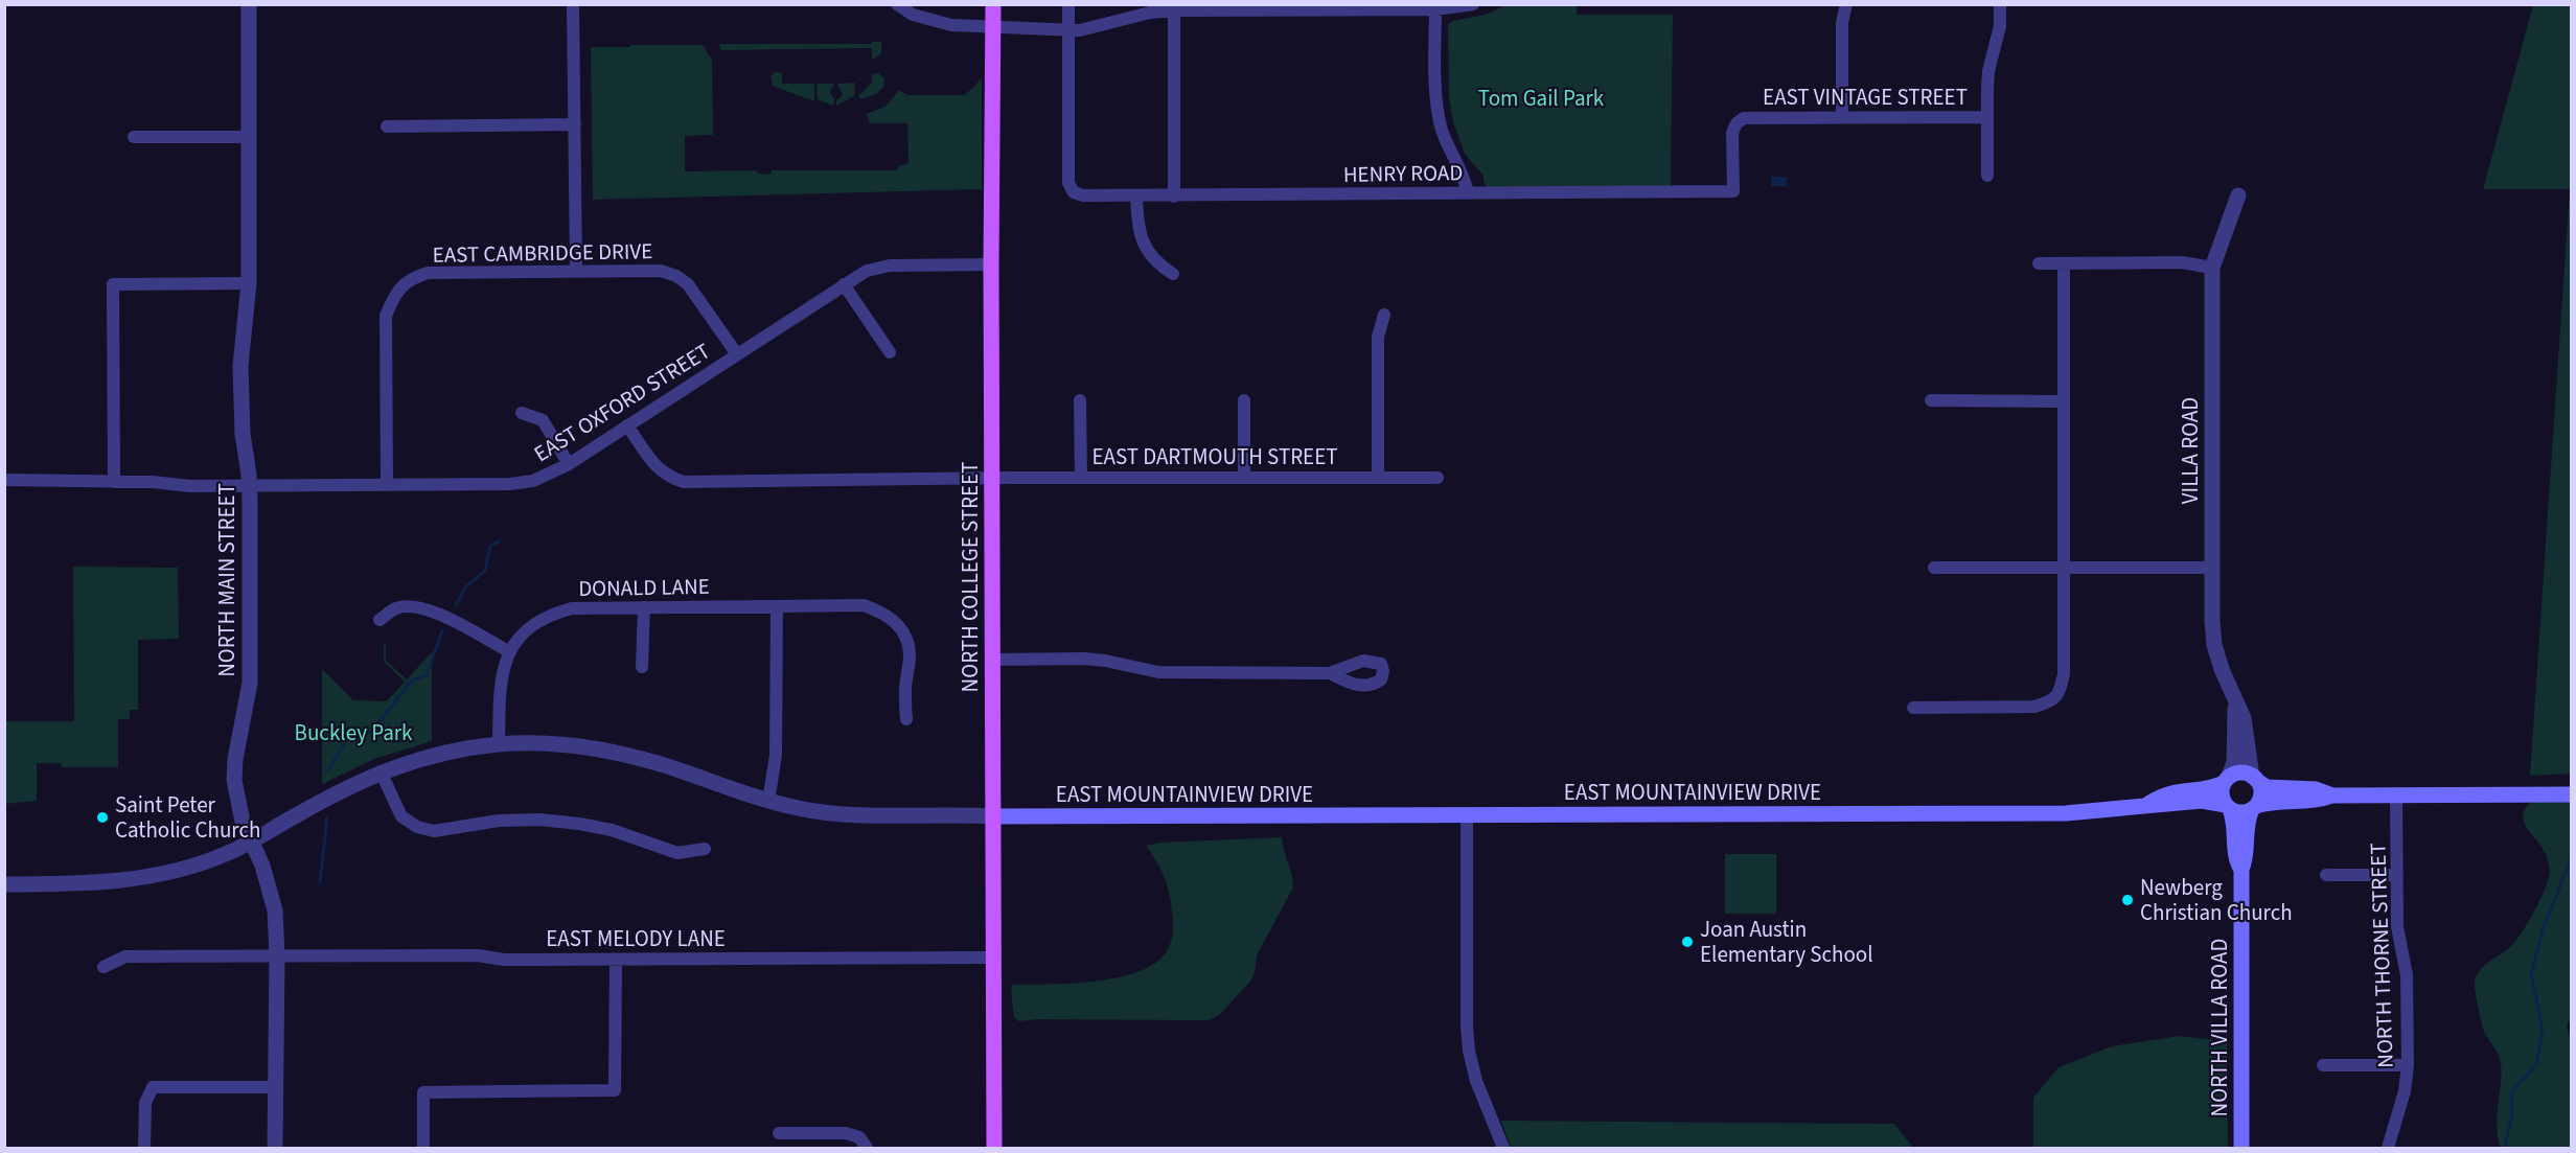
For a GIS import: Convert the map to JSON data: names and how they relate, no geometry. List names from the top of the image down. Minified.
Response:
{"streets":{"main road":["NORTH COLLEGE STREET","EAST MOUNTAINVIEW DRIVE","NORTH VILLA ROAD"],"street":["EAST VINTAGE STREET","HENRY ROAD","EAST CAMBRIDGE DRIVE","EAST OXFORD STREET","VILLA ROAD","EAST DARTMOUTH STREET","NORTH MAIN STREET","DONALD LANE","EAST MELODY LANE","NORTH THORNE STREET"]},"crossings":[["EAST VINTAGE STREET","HENRY ROAD"],["EAST CAMBRIDGE DRIVE","EAST OXFORD STREET"],["EAST OXFORD STREET","EAST DARTMOUTH STREET"],["EAST OXFORD STREET","NORTH COLLEGE STREET"],["EAST OXFORD STREET","NORTH MAIN STREET"],["VILLA ROAD","EAST MOUNTAINVIEW DRIVE"],["VILLA ROAD","NORTH VILLA ROAD"],["EAST DARTMOUTH STREET","NORTH COLLEGE STREET"],["NORTH COLLEGE STREET","EAST MOUNTAINVIEW DRIVE"],["NORTH COLLEGE STREET","EAST MELODY LANE"],["NORTH MAIN STREET","EAST MOUNTAINVIEW DRIVE"],["NORTH MAIN STREET","EAST MELODY LANE"],["DONALD LANE","EAST MOUNTAINVIEW DRIVE"],["EAST MOUNTAINVIEW DRIVE","NORTH VILLA ROAD"]],"parks":["Tom Gail Park","Buckley Park"],"places":["Saint Peter Catholic Church","Newberg Christian Church","Joan Austin Elementary School"]}
